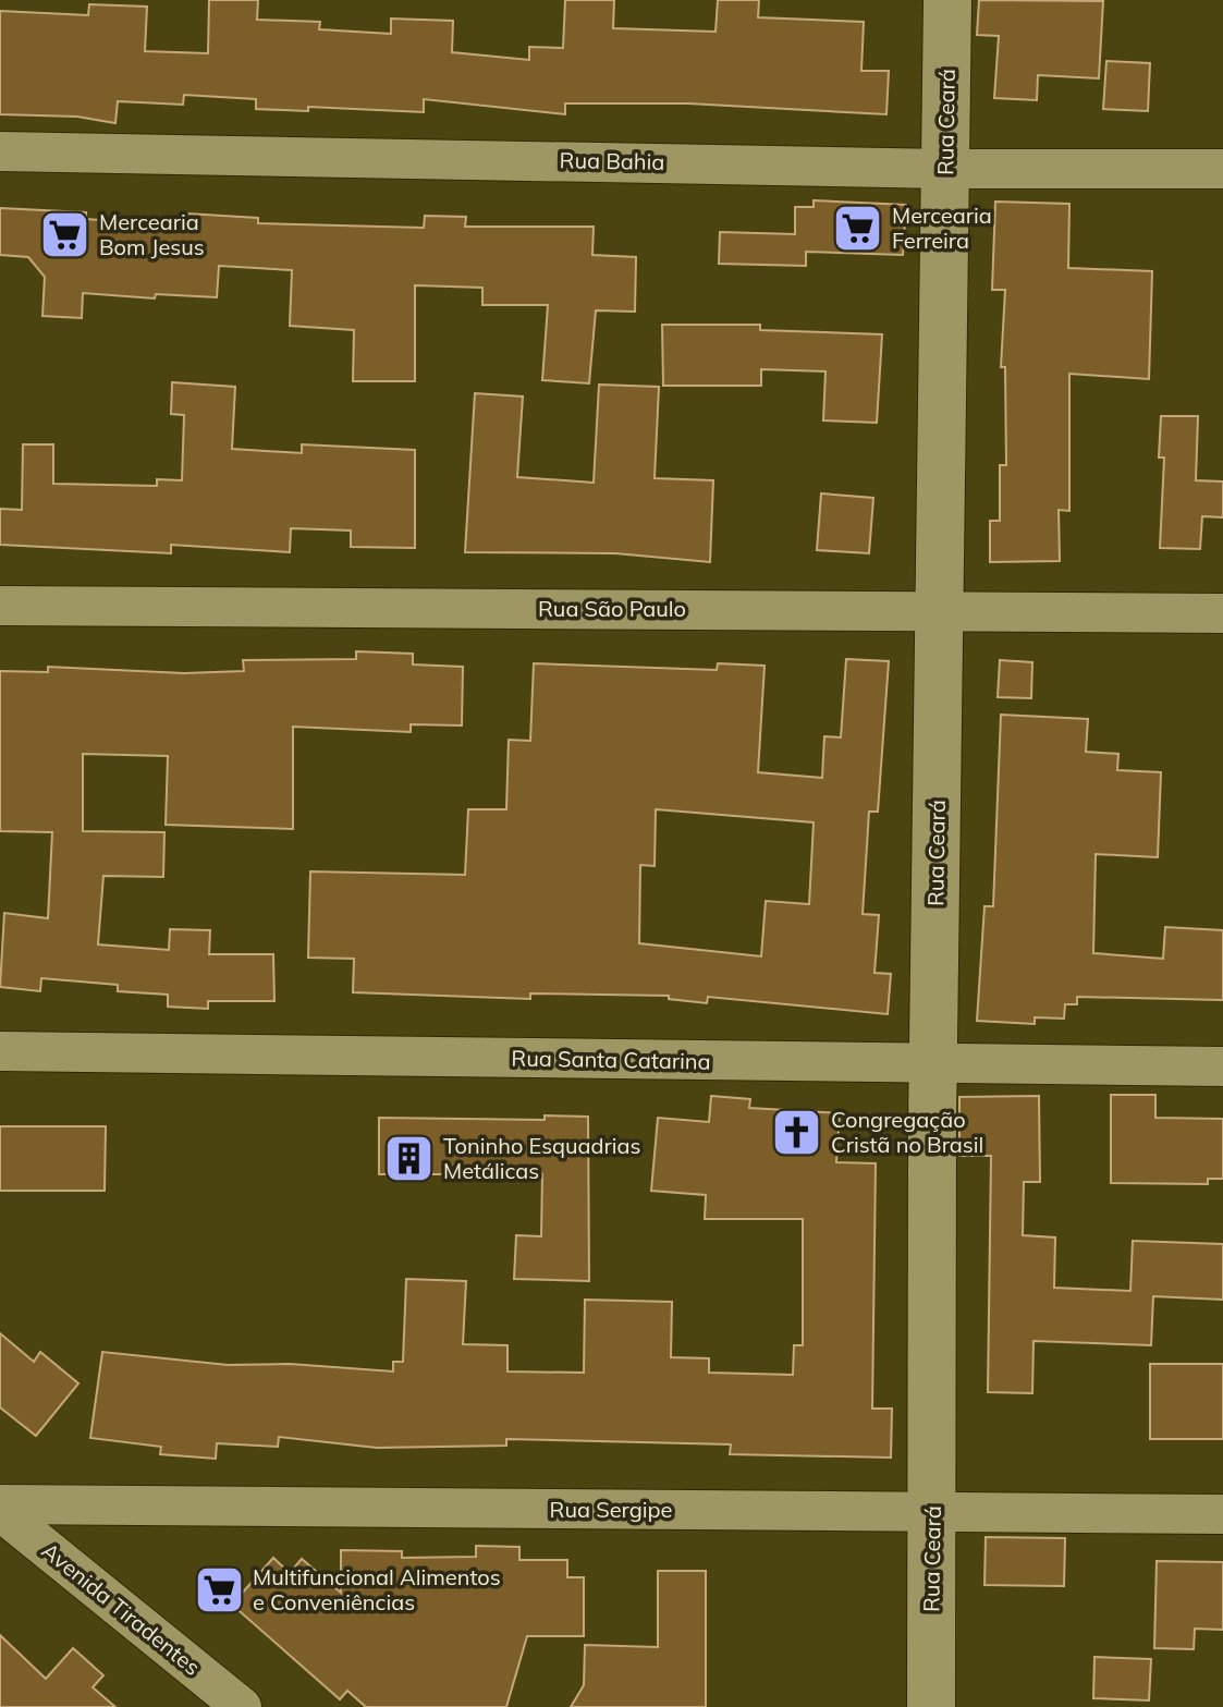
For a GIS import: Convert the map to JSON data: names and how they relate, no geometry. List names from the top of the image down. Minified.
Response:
{"streets":{"street":["Rua Ceará","Rua Bahia","Rua São Paulo","Rua Santa Catarina","Rua Sergipe","Avenida Tiradentes"]},"crossings":[["Rua Ceará","Rua Bahia"],["Rua Ceará","Rua São Paulo"],["Rua Ceará","Rua Santa Catarina"],["Rua Ceará","Rua Sergipe"],["Rua Sergipe","Avenida Tiradentes"]],"places":{"supermarket":["Mercearia Ferreira","Mercearia Bom Jesus","Multifuncional Alimentos e Conveniências"],"church":["Congregação Cristã no Brasil"],"building":["Toninho Esquadrias Metálicas"]}}
